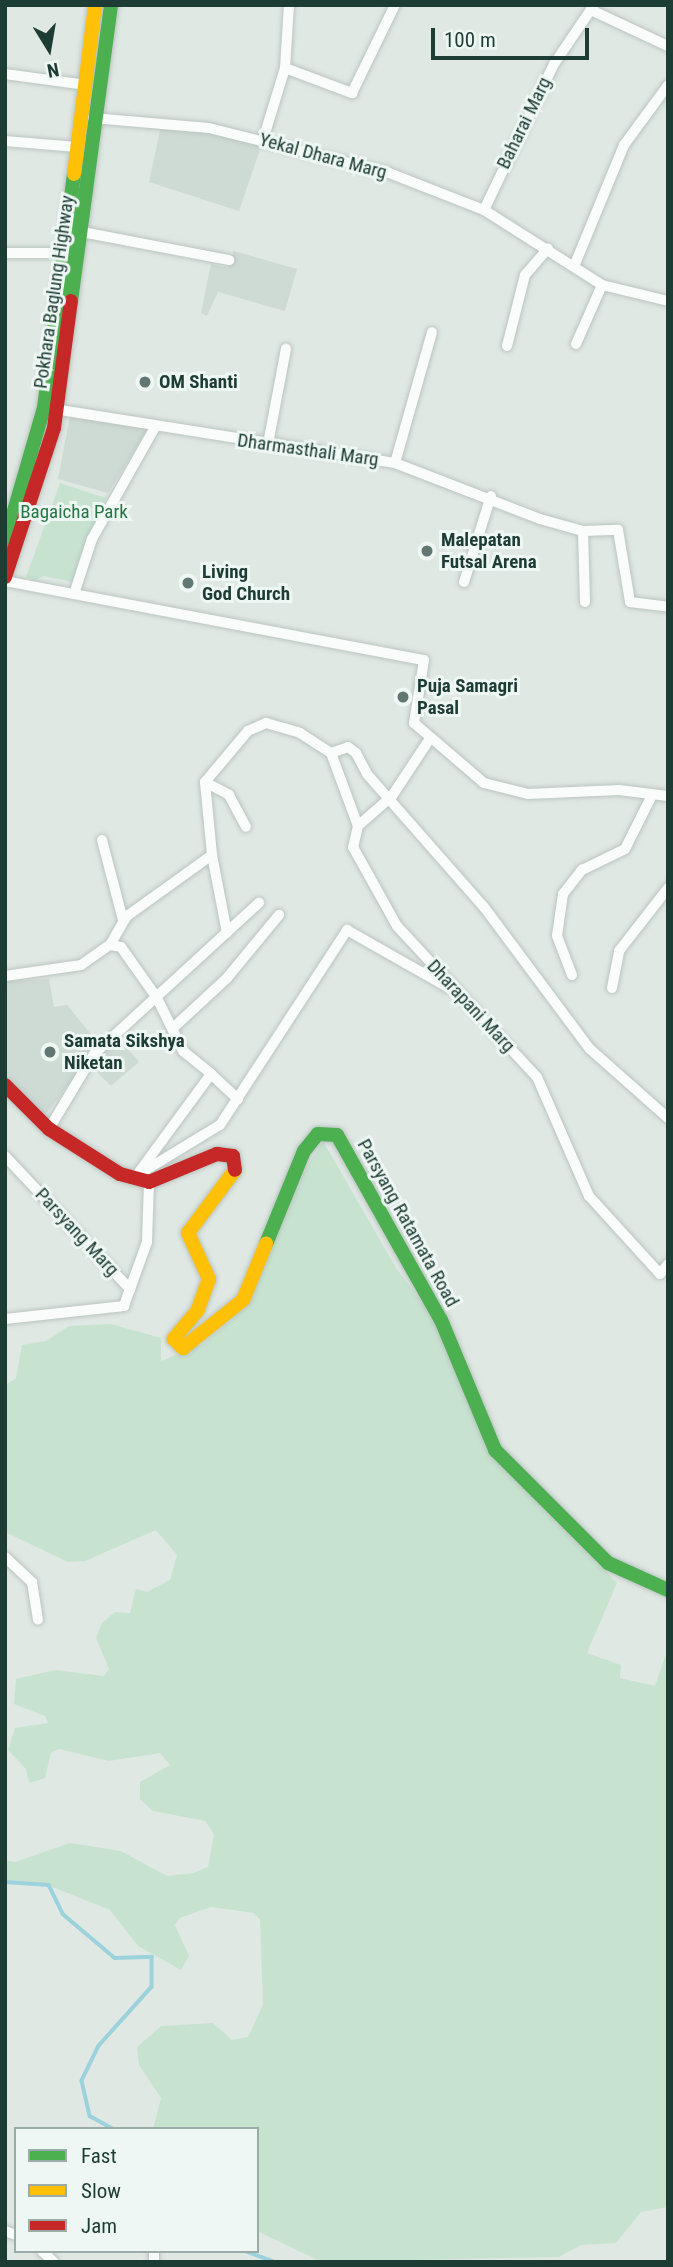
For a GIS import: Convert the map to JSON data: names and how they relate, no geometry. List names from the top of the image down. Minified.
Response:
{"streets":{"main road":["Pokhara Baglung Highway","Parsyang Ratamata Road"],"street":["Baharai Marg","Yekal Dhara Marg","Dharmasthali Marg","Dharapani Marg","Parsyang Marg"]},"crossings":[["Baharai Marg","Yekal Dhara Marg"],["Yekal Dhara Marg","Pokhara Baglung Highway"],["Pokhara Baglung Highway","Dharmasthali Marg"],["Parsyang Ratamata Road","Parsyang Marg"]],"parks":["Bagaicha Park"],"places":["OM Shanti","Malepatan Futsal Arena","Living God Church","Puja Samagri Pasal","Samata Sikshya Niketan"],"legend":["Fast","Slow","Jam"],"scale_bar":"100 m","north":"bottom"}
